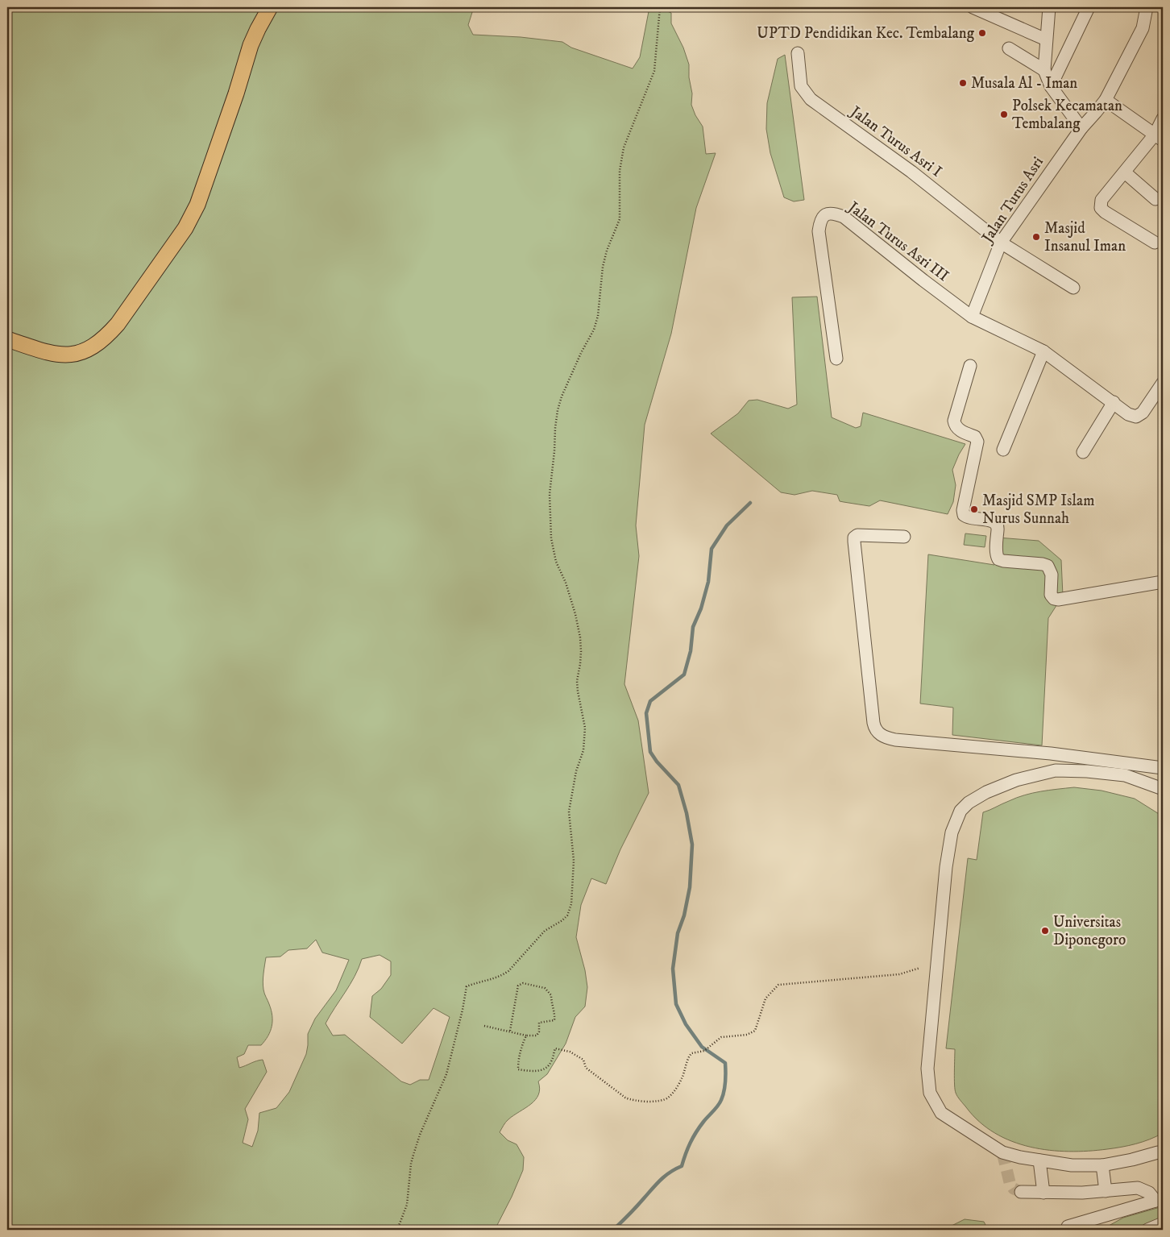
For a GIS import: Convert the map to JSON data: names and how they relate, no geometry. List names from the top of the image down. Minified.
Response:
{"streets":{"street":["Jalan Turus Asri I","Jalan Turus Asri","Jalan Turus Asri III"]},"crossings":[["Jalan Turus Asri I","Jalan Turus Asri"],["Jalan Turus Asri","Jalan Turus Asri III"]],"places":["UPTD Pendidikan Kec. Tembalang","Musala Al - Iman","Polsek Kecamatan Tembalang","Masjid Insanul Iman","Masjid SMP Islam Nurus Sunnah","Universitas Diponegoro"]}
